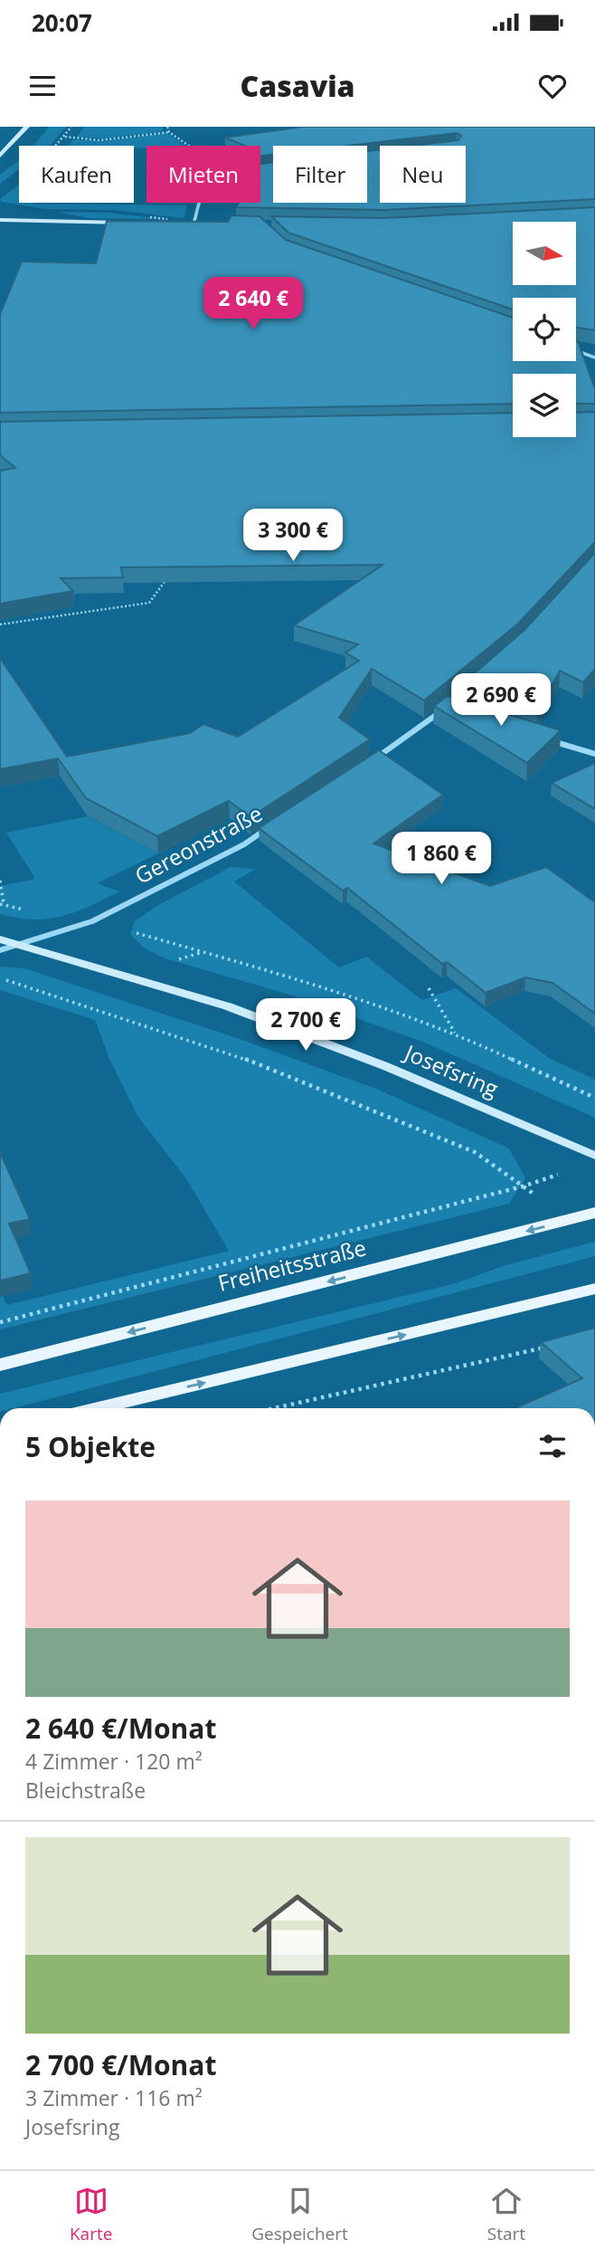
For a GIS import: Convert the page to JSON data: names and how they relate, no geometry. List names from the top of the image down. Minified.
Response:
{"streets":{"main road":["Josefsring","Freiheitsstraße"],"street":["Gereonstraße"]},"crossings":[["Gereonstraße","Josefsring"]],"north":"right","page":{"status":"20:07","header":"Casavia","chip":["Kaufen","Mieten","Filter","Neu"],"price":["2 640 €","3 300 €","2 690 €","1 860 €","2 700 €"],"heading":"5 Objekte","list":[{"name":"2 640 €/Monat","note":"4 Zimmer · 120 m² · Bleichstraße"},{"name":"2 700 €/Monat","note":"3 Zimmer · 116 m² · Josefsring"}],"tabs":["Karte","Gespeichert","Start"]}}
